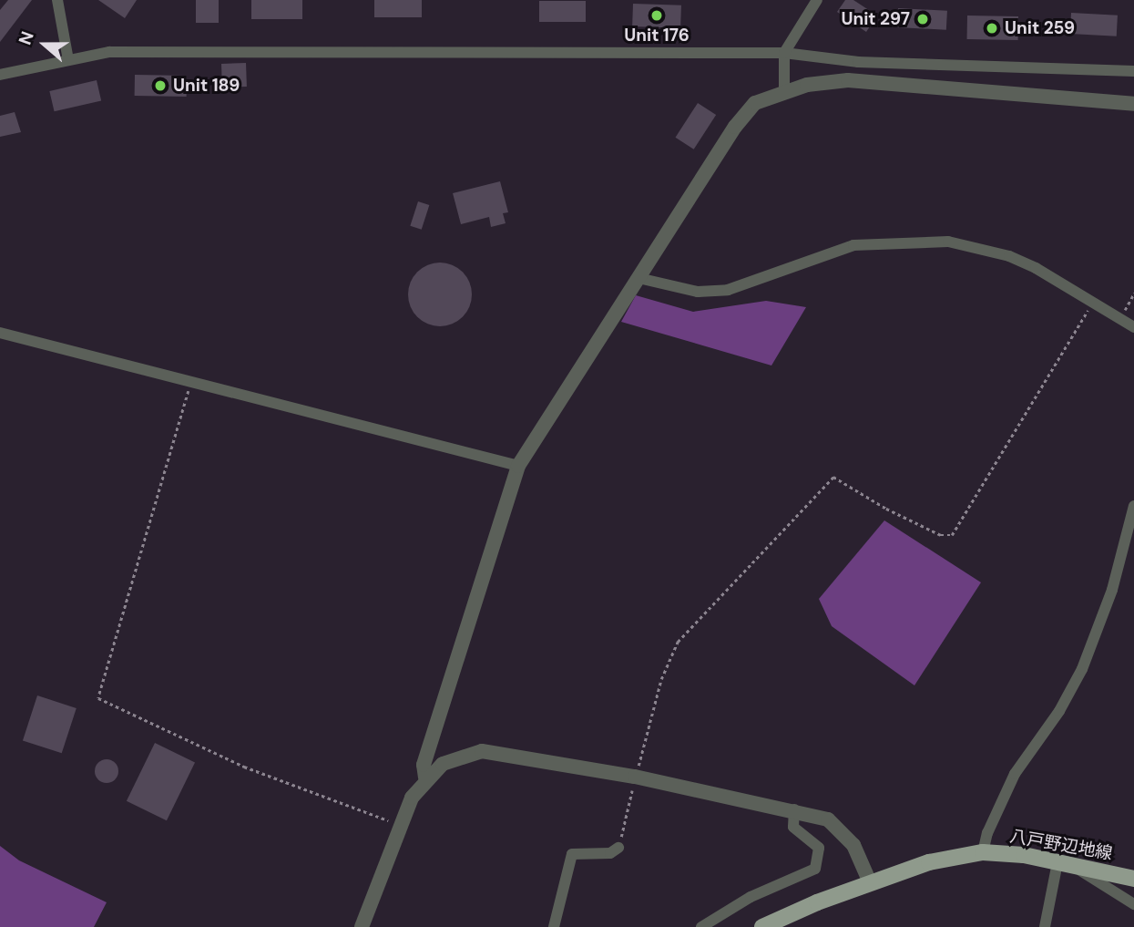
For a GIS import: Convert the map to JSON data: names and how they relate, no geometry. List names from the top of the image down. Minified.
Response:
{"streets":{"main road":["八戸野辺地線"]},"places":["Unit 176","Unit 297","Unit 259","Unit 189"],"north":"left"}
